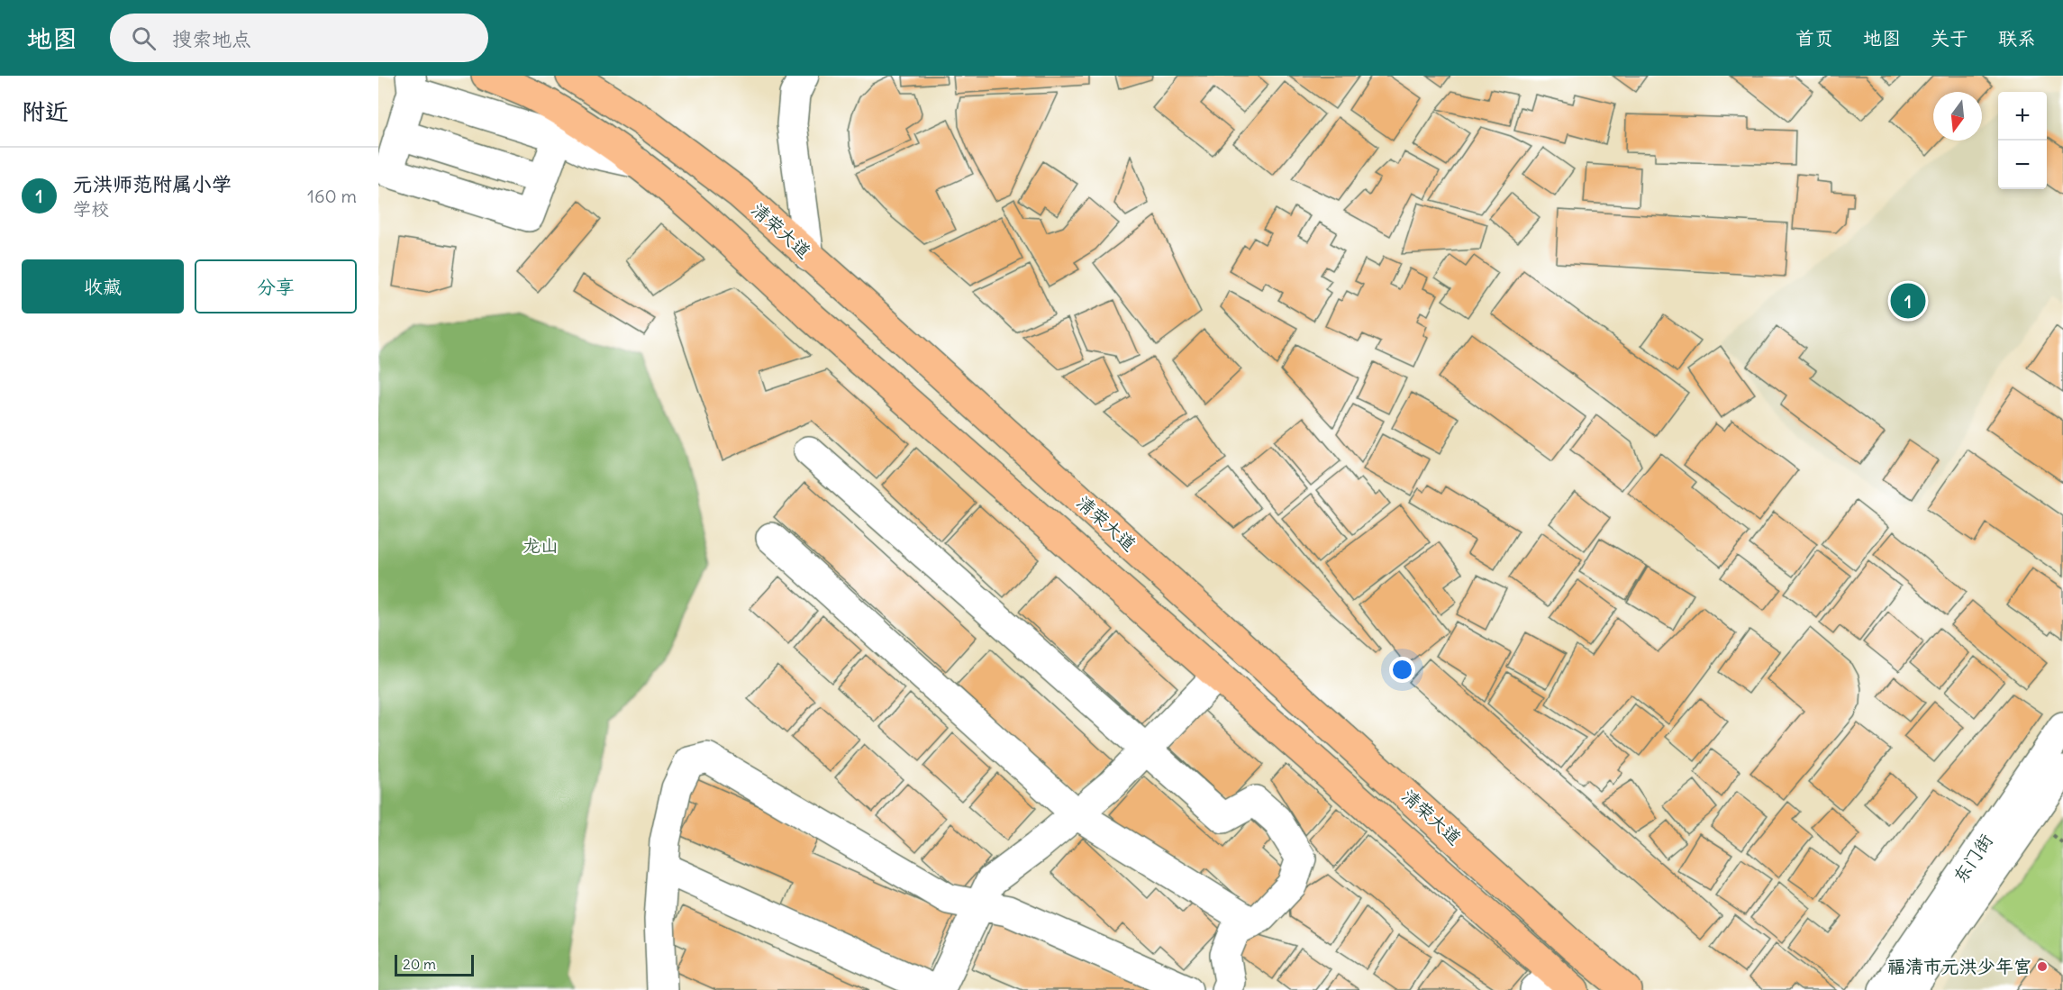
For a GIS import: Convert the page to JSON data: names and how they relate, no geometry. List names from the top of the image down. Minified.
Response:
{"streets":{"main road":["清荣大道"],"street":["东门街"]},"parks":["龙山"],"places":["福清市元洪少年宫"],"scale_bar":"20 m","north":"bottom","page":{"header":"地图","search":"搜索地点","nav":["首页","地图","关于","联系"],"heading":"附近","map_buttons":["+","−"],"list":[{"mark":"1","name":"元洪师范附属小学","note":"学校","value":"160 m"}],"buttons":["收藏","分享"],"pins":"1","scale":"20 m"}}
